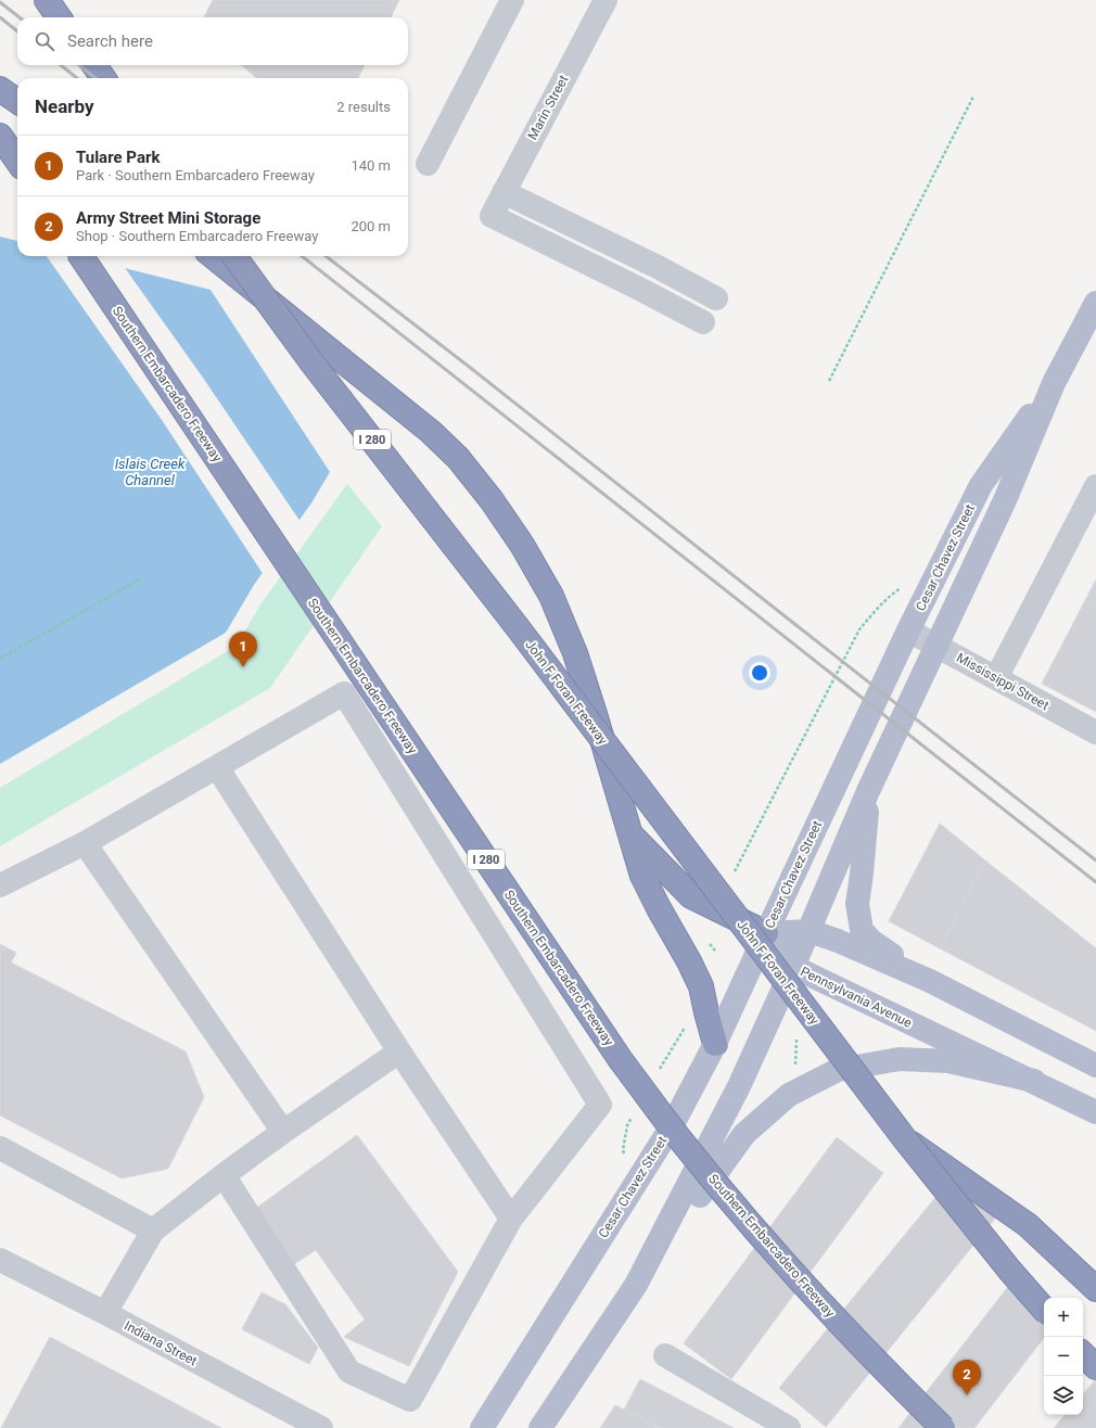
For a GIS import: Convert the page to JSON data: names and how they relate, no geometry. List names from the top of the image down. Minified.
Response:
{"streets":{"highway":["Southern Embarcadero Freeway","I 280","John F Foran Freeway"],"main road":["Cesar Chavez Street","Pennsylvania Avenue"],"street":["Marin Street","Mississippi Street","Indiana Street"]},"crossings":[["Cesar Chavez Street","Mississippi Street"],["Cesar Chavez Street","Pennsylvania Avenue"]],"water":["Islais Creek Channel"],"page":{"search":"Search here","heading":["Nearby","2 results"],"list":[{"mark":"1","name":"Tulare Park","note":"Park · Southern Embarcadero Freeway","value":"140 m"},{"mark":"2","name":"Army Street Mini Storage","note":"Shop · Southern Embarcadero Freeway","value":"200 m"}],"pins":["1","2"],"map_buttons":["+","−"]}}
